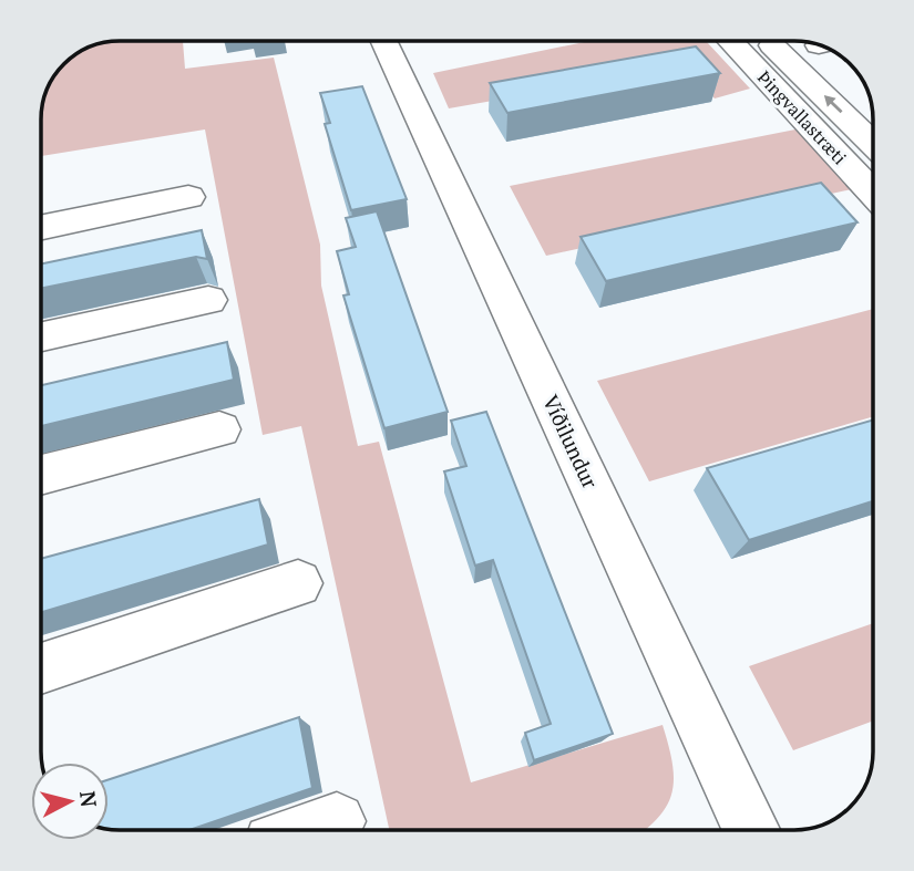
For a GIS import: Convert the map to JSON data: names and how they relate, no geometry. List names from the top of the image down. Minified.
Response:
{"streets":{"street":["Þingvallastræti","Víðilundur"]},"north":"right"}
